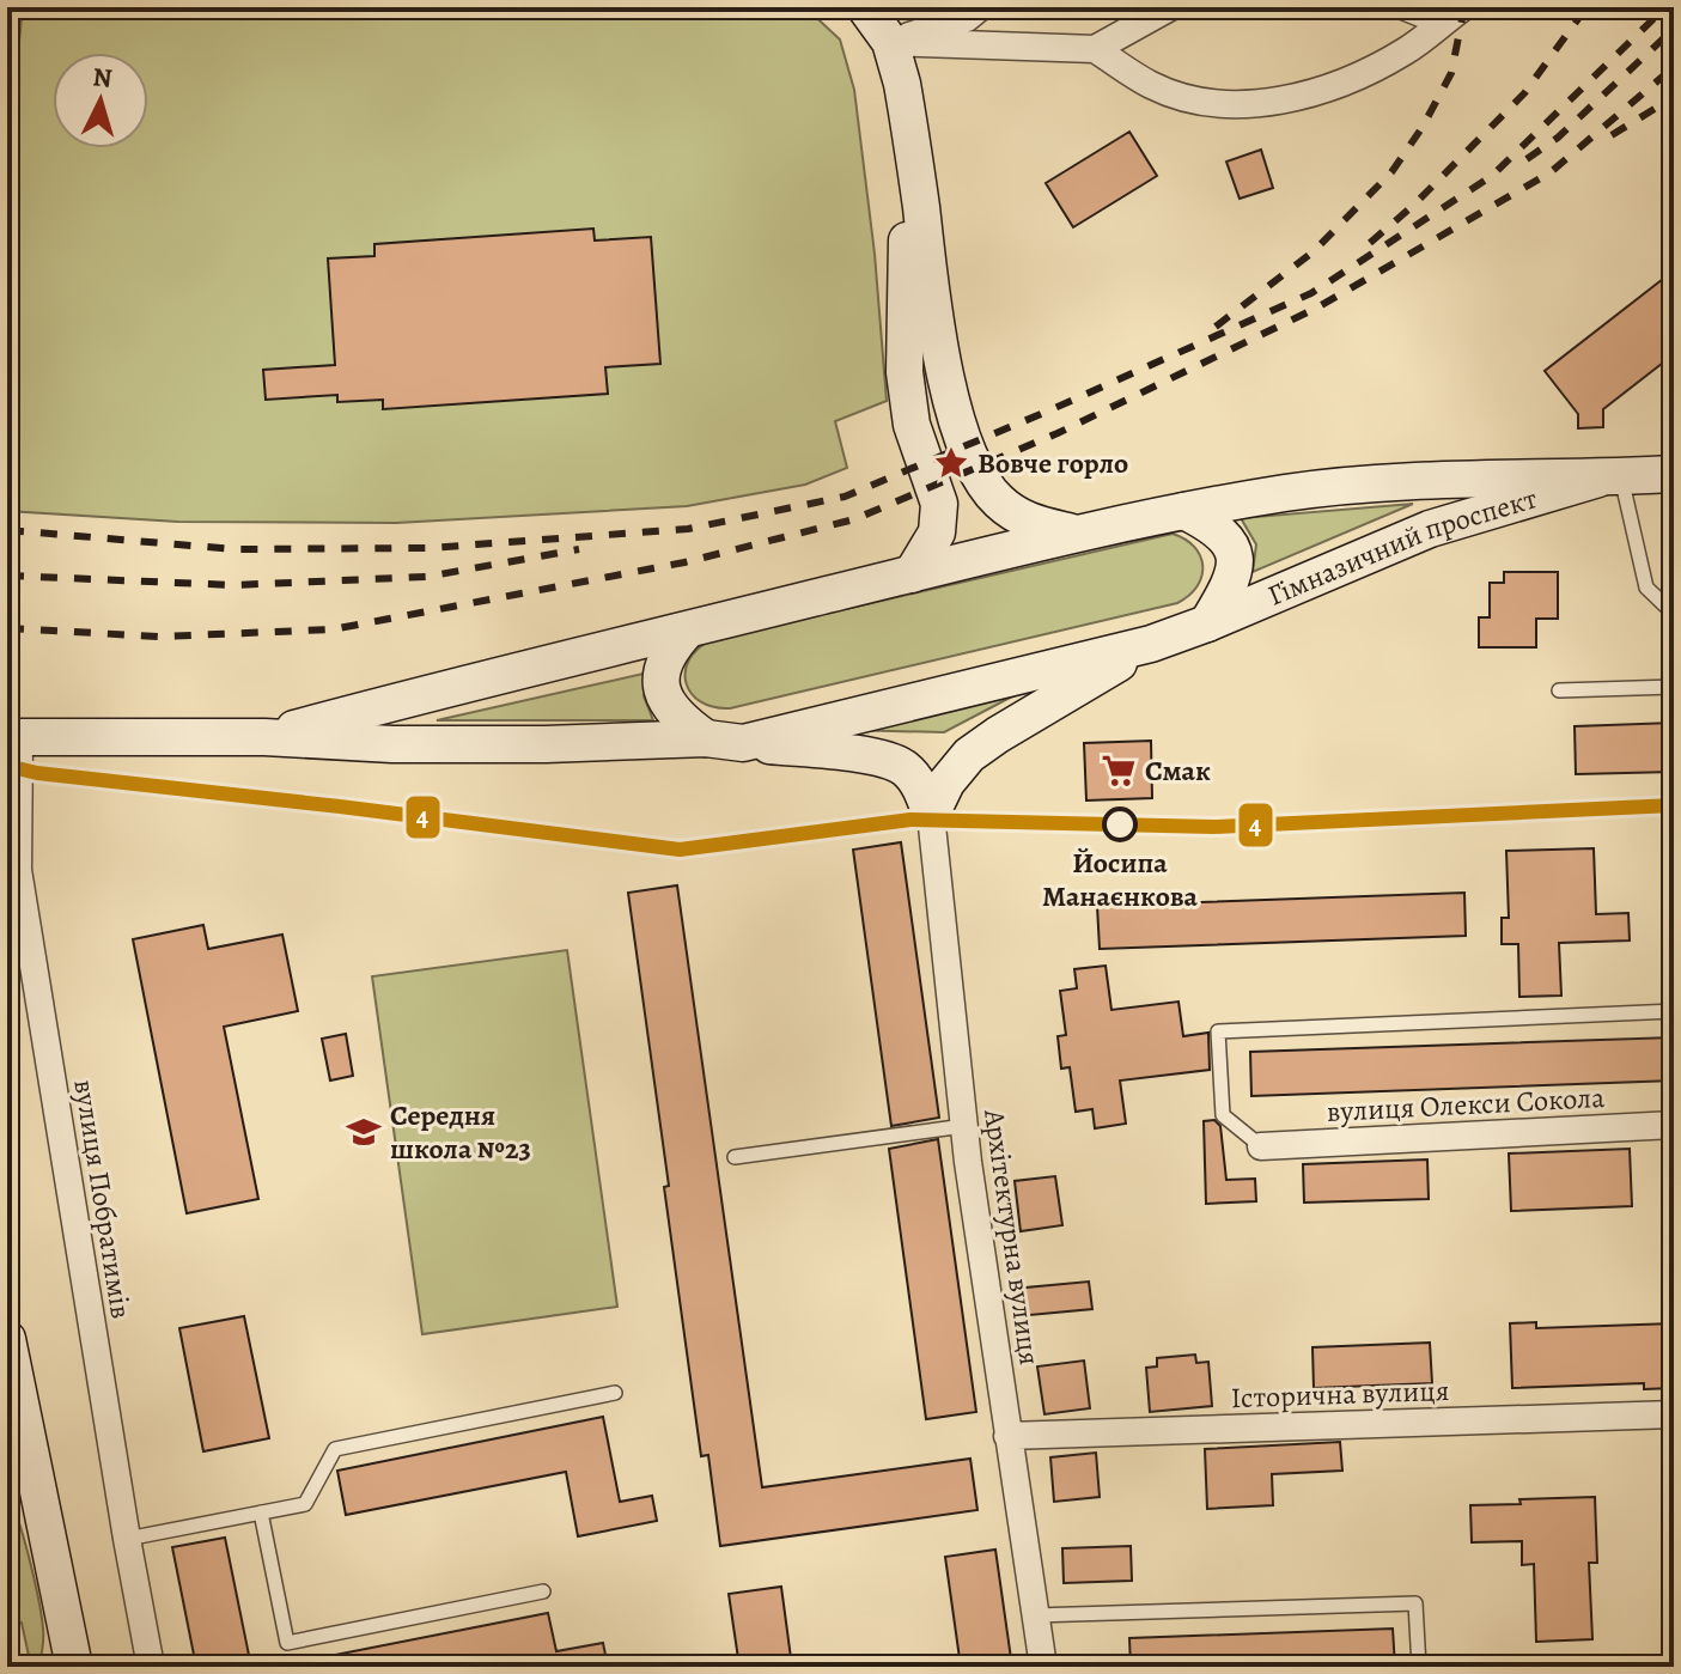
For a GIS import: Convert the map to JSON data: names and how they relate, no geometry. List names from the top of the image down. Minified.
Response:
{"streets":{"main road":["Гімназичний проспект"],"street":["вулиця Олекси Сокола","вулиця Побратимів","Архітектурна вулиця","Історична вулиця"]},"crossings":[["Архітектурна вулиця","Історична вулиця"]],"places":{"place":["Вовче горло"],"supermarket":["Смак"],"other":["Йосипа Манаєнкова"],"school or university":["Середня школа №23"]},"lines":["transit line 4"],"north":"top"}
